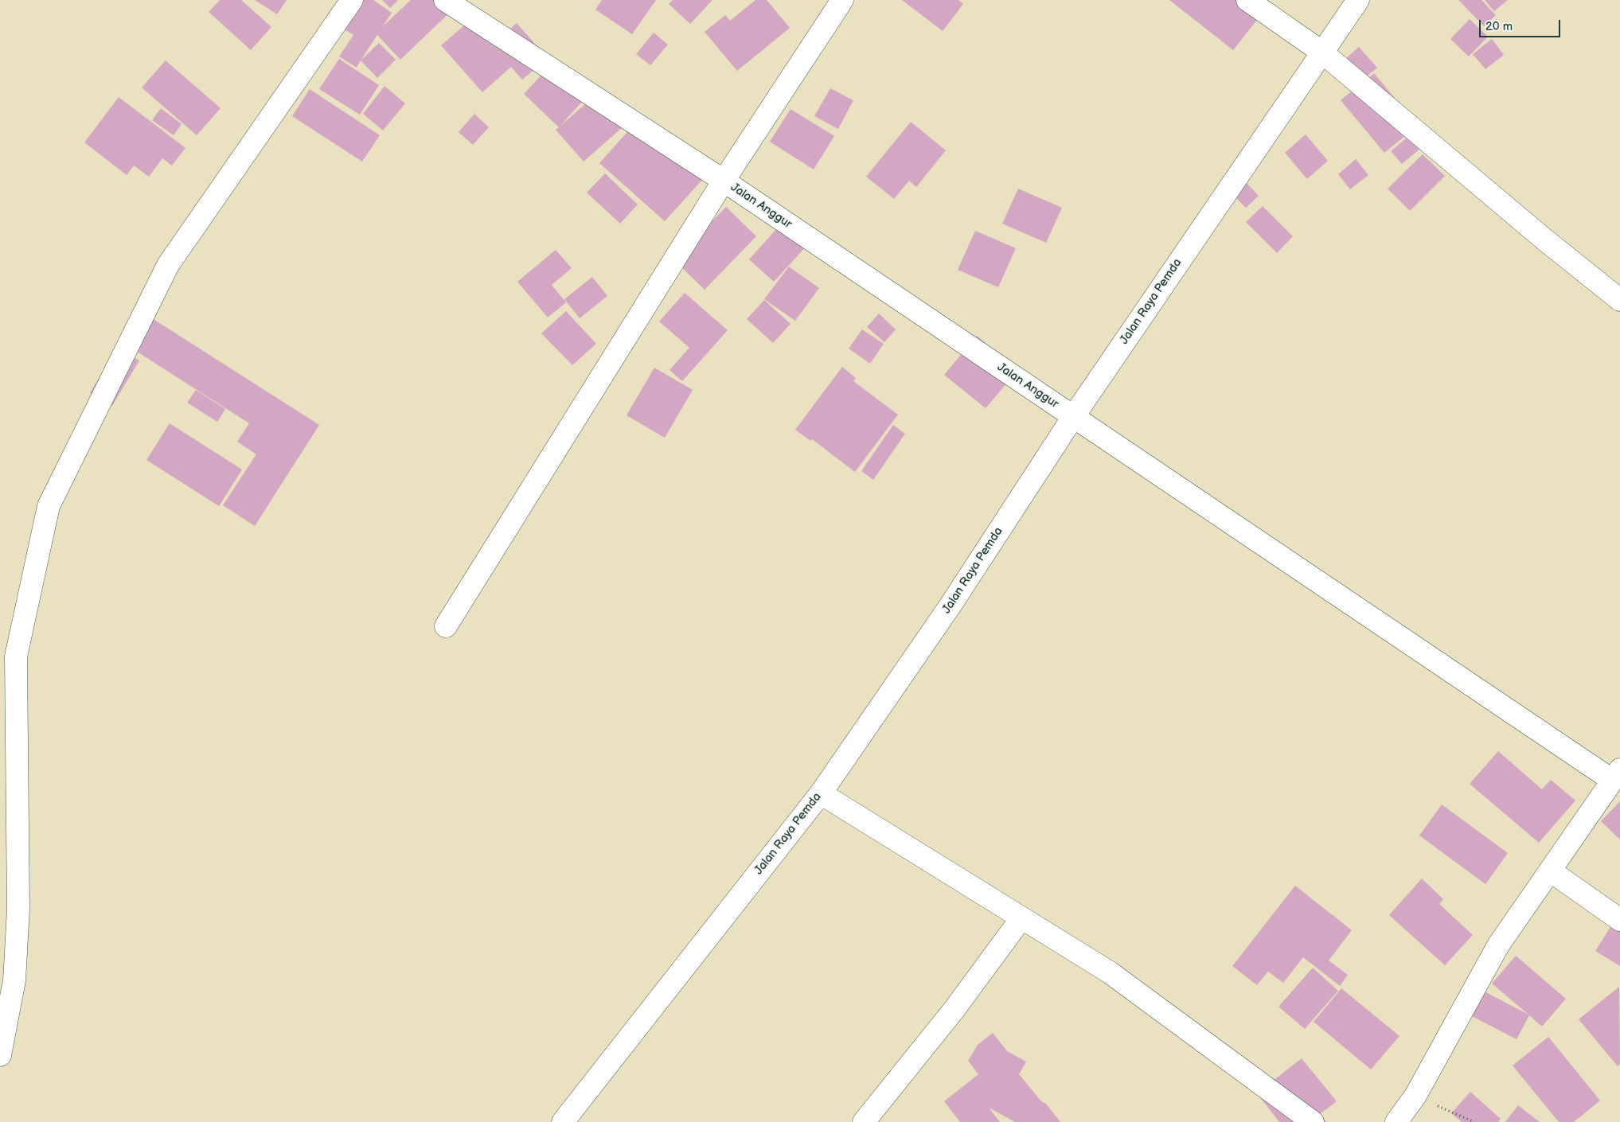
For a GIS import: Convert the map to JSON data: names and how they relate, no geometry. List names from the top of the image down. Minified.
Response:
{"streets":{"street":["Jalan Anggur","Jalan Raya Pemda"]},"crossings":[["Jalan Anggur","Jalan Raya Pemda"]],"scale_bar":"20 m"}
